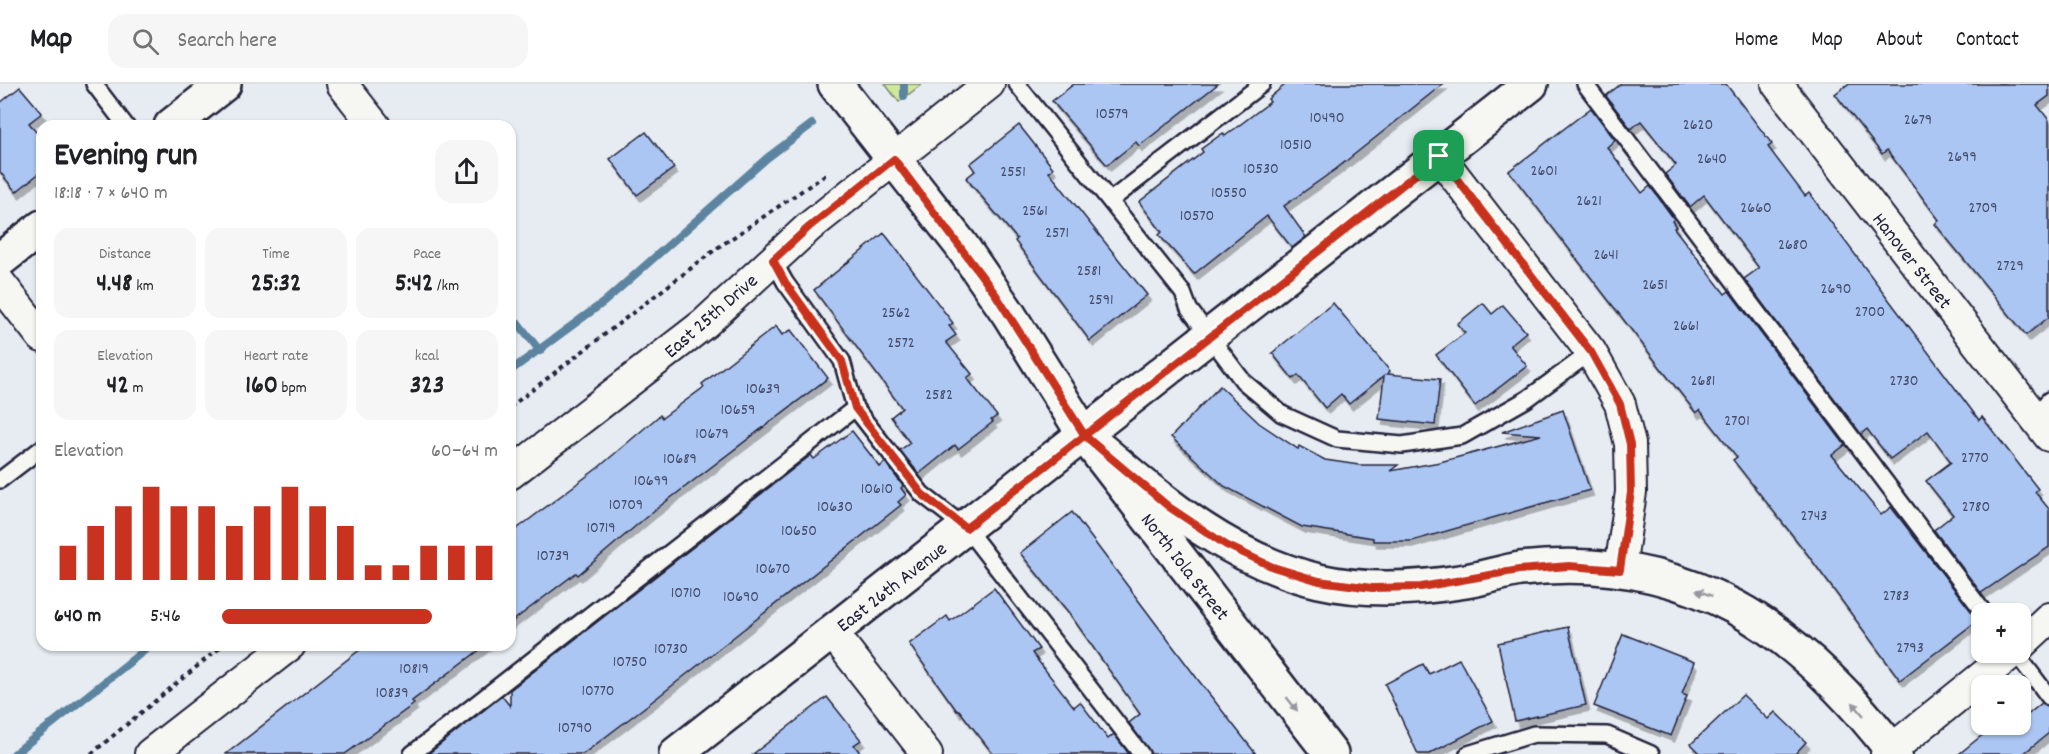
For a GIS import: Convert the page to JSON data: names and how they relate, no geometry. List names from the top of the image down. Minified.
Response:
{"streets":{"street":["Hanover Street","East 25th Drive","North Iola Street","East 26th Avenue"]},"crossings":[["East 25th Drive","North Iola Street"],["North Iola Street","East 26th Avenue"]],"one_way":["North Iola Street"],"house_numbers":["10579","10490","2679","2620","10510","2699","2640","10530","2601","2551","10550","2621","2660","2709","2561","10570","2571","2680","2641","2729","2581","2651","2690","2591","2700","2562","2661","2572","2681","2730","10639","2582","10659","2701","10679","2770","10689","10699","10610","10709","10630","2780","2743","10719","10650","10739","10670","10710","2783","10690","2793","10730","10750","10819","10770","10839","10790"],"page":{"header":"Map","search":"Search here","nav":["Home","Map","About","Contact"],"heading":["Evening run","18:18 · 7 × 640 m"],"stats":[["Distance","4.48 km"],["Time","25:32"],["Pace","5:42 /km"],["Elevation","42 m"],["Heart rate","160 bpm"],["kcal","323"]],"chart":["Elevation","60–64 m"],"list":[{"name":"640 m","note":"5:46"}],"map_buttons":["+","−"]}}
